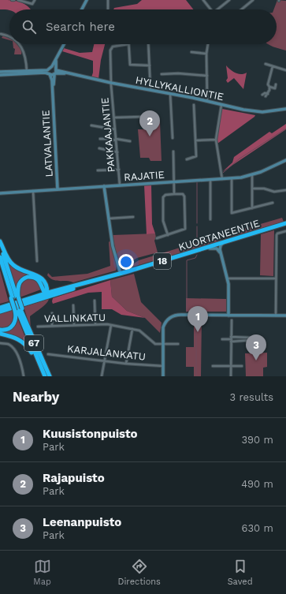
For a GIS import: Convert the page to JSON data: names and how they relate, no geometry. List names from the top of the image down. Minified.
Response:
{"streets":{"highway":["KUORTANEENTIE","18","67"],"street":["HYLLYKALLIONTIE","PAKKAAJANTIE","LATVALANTIE","RAJATIE","VALLINKATU","KARJALANKATU"]},"crossings":[["HYLLYKALLIONTIE","PAKKAAJANTIE"],["HYLLYKALLIONTIE","LATVALANTIE"],["PAKKAAJANTIE","RAJATIE"],["LATVALANTIE","RAJATIE"]],"page":{"search":"Search here","pins":["2","1","3"],"heading":["Nearby","3 results"],"list":[{"mark":"1","name":"Kuusistonpuisto","note":"Park","value":"390 m"},{"mark":"2","name":"Rajapuisto","note":"Park","value":"490 m"},{"mark":"3","name":"Leenanpuisto","note":"Park","value":"630 m"}],"nav":["Map","Directions","Saved"]}}
